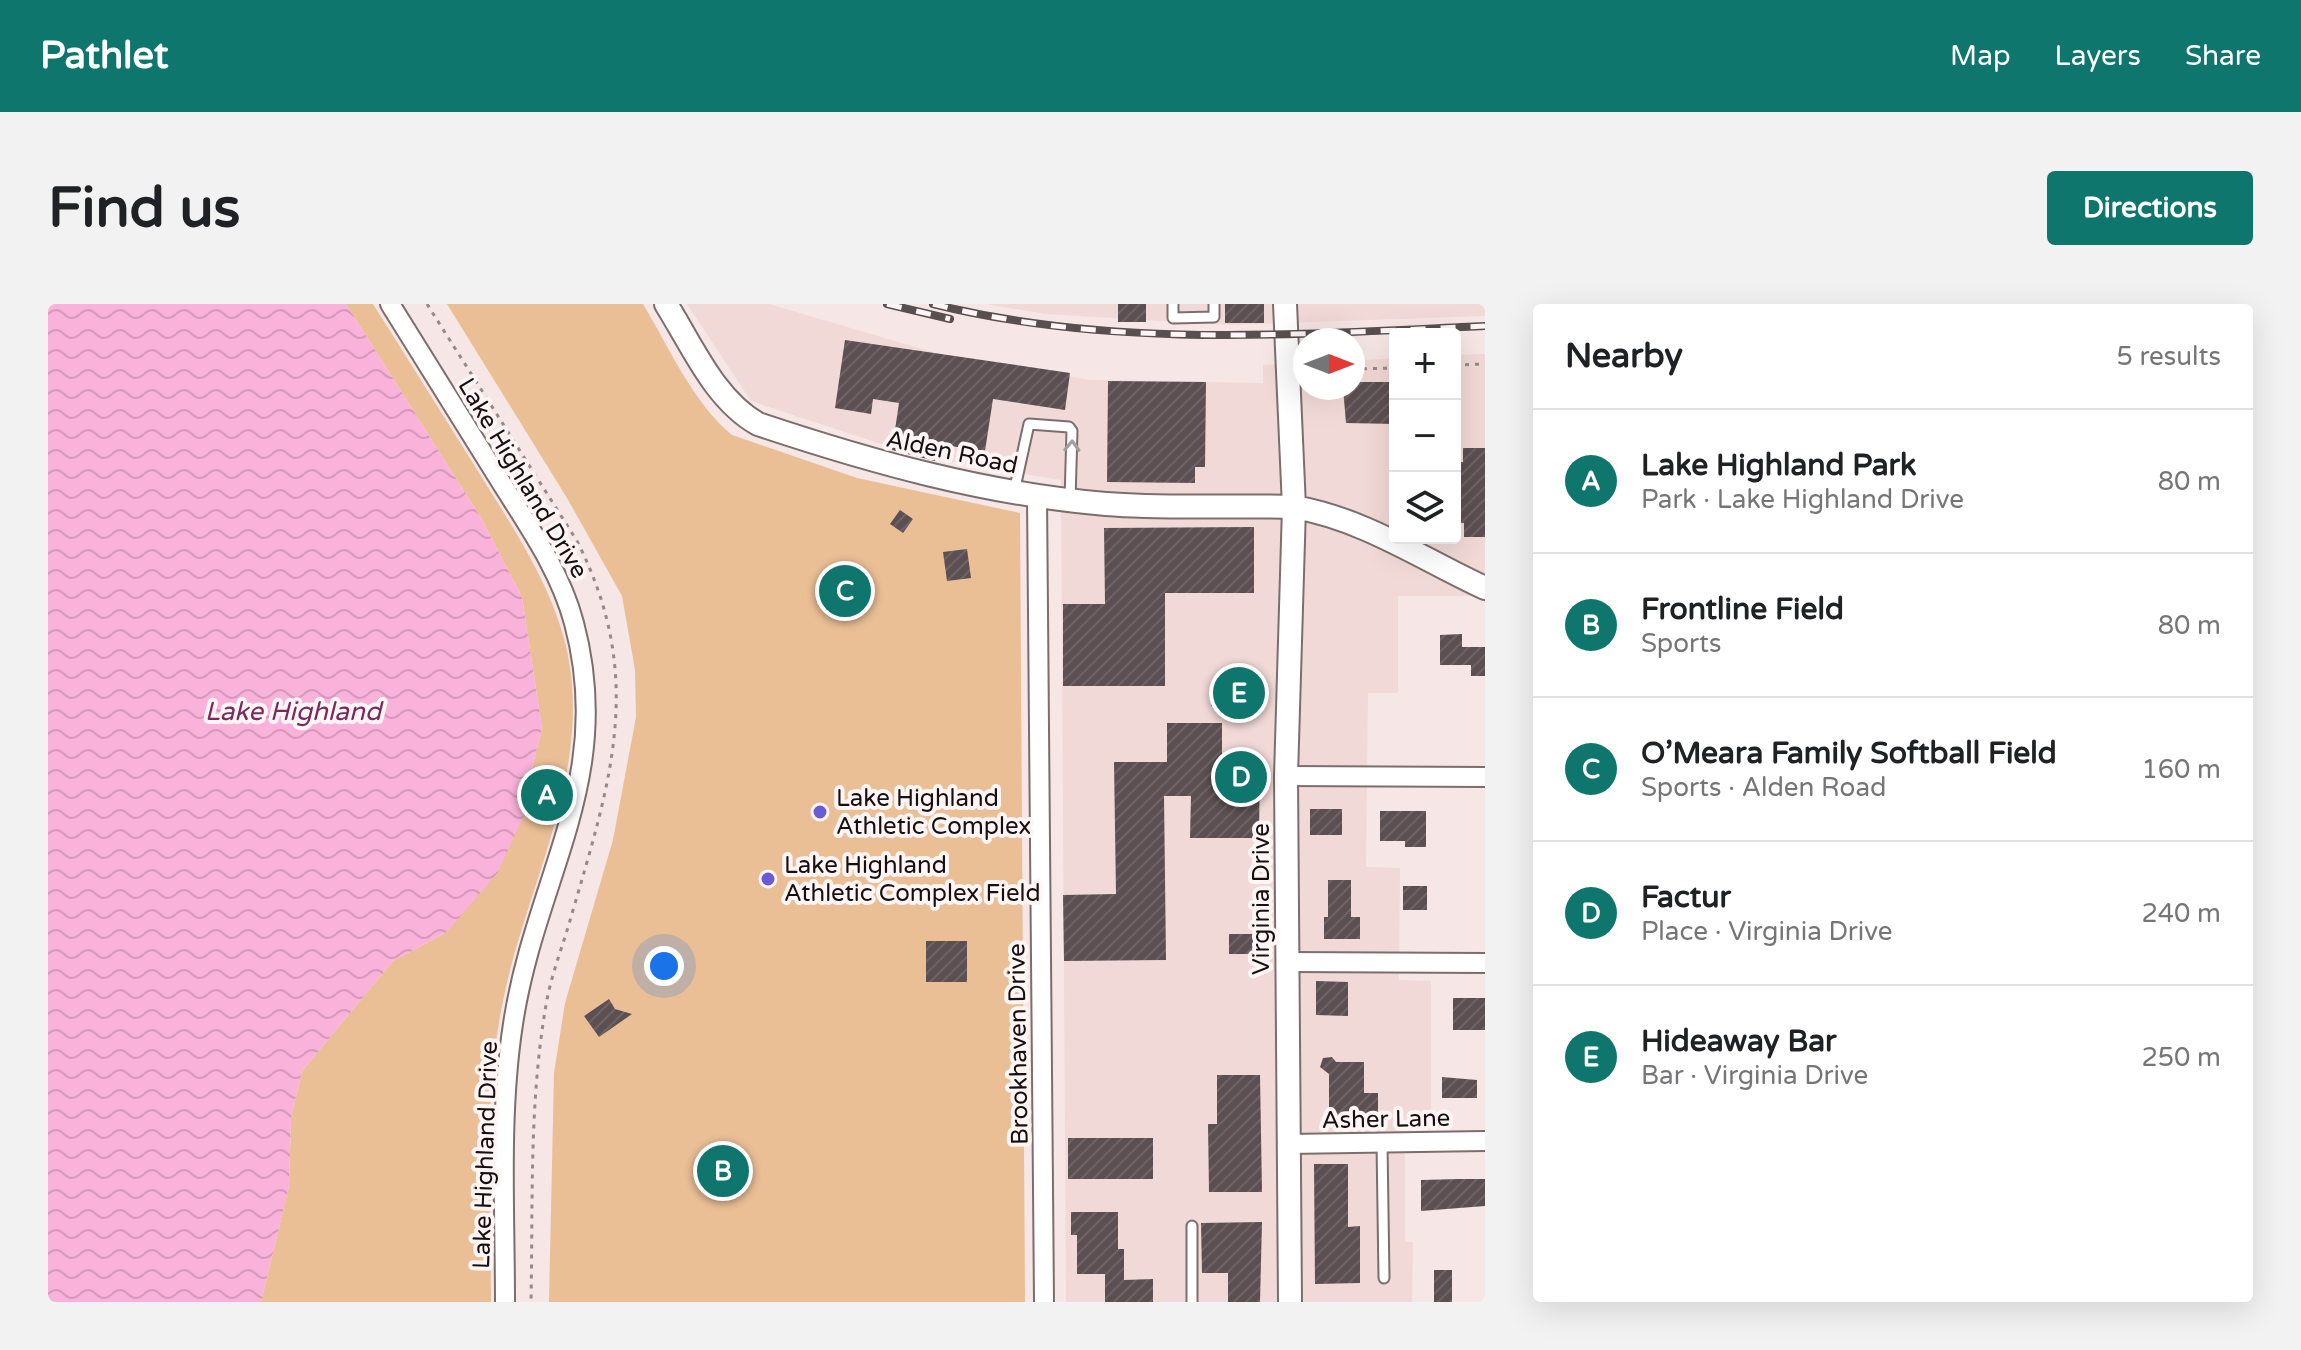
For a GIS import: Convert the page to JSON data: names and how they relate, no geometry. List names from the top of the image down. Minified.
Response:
{"streets":{"street":["Alden Road","Lake Highland Drive","Virginia Drive","Brookhaven Drive","Asher Lane"]},"crossings":[["Alden Road","Virginia Drive"],["Alden Road","Brookhaven Drive"],["Virginia Drive","Asher Lane"]],"water":["Lake Highland"],"places":["Lake Highland Athletic Complex","Lake Highland Athletic Complex Field"],"north":"right","page":{"header":"Pathlet","nav":["Map","Layers","Share"],"buttons":"Directions","title":"Find us","heading":["Nearby","5 results"],"map_buttons":["+","−"],"list":[{"mark":"A","name":"Lake Highland Park","note":"Park · Lake Highland Drive","value":"80 m"},{"mark":"B","name":"Frontline Field","note":"Sports","value":"80 m"},{"mark":"C","name":"O’Meara Family Softball Field","note":"Sports · Alden Road","value":"160 m"},{"mark":"D","name":"Factur","note":"Place · Virginia Drive","value":"240 m"},{"mark":"E","name":"Hideaway Bar","note":"Bar · Virginia Drive","value":"250 m"}],"pins":["C","E","D","A","B"]}}
